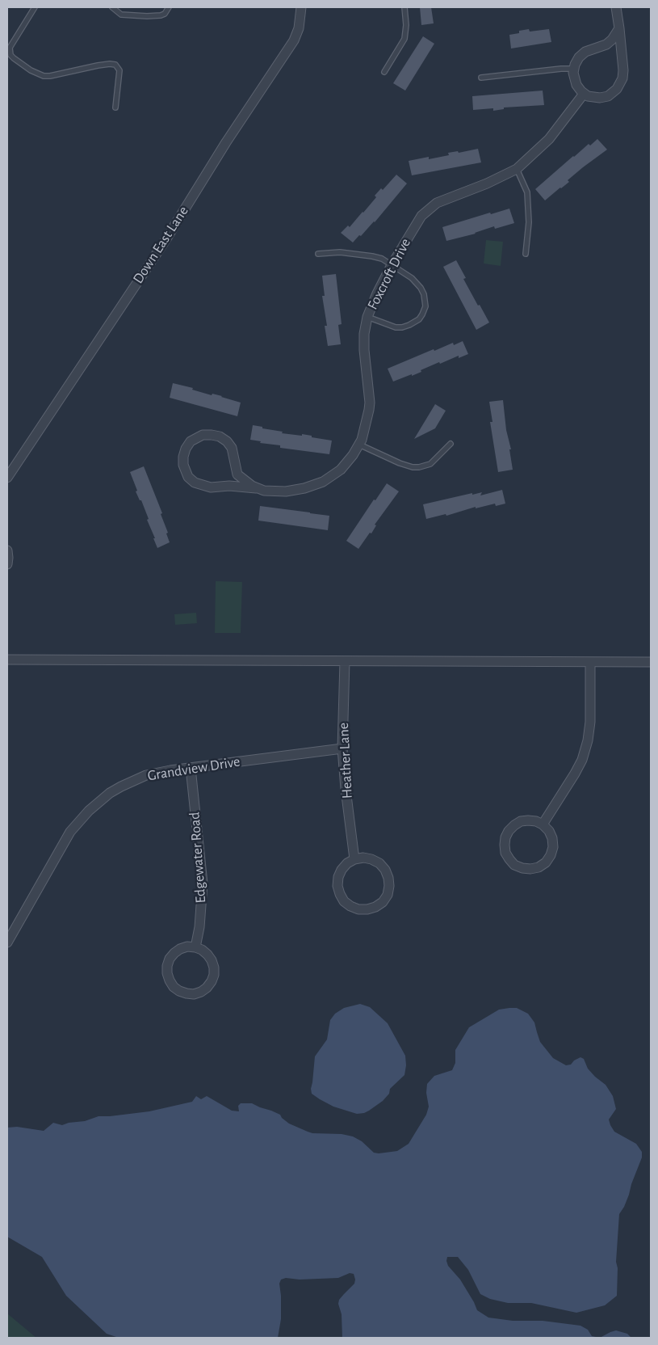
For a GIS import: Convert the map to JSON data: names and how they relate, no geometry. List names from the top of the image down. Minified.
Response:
{"streets":{"street":["Down East Lane","Foxcroft Drive","Heather Lane","Grandview Drive","Edgewater Road"]},"crossings":[["Heather Lane","Grandview Drive"],["Grandview Drive","Edgewater Road"]]}
